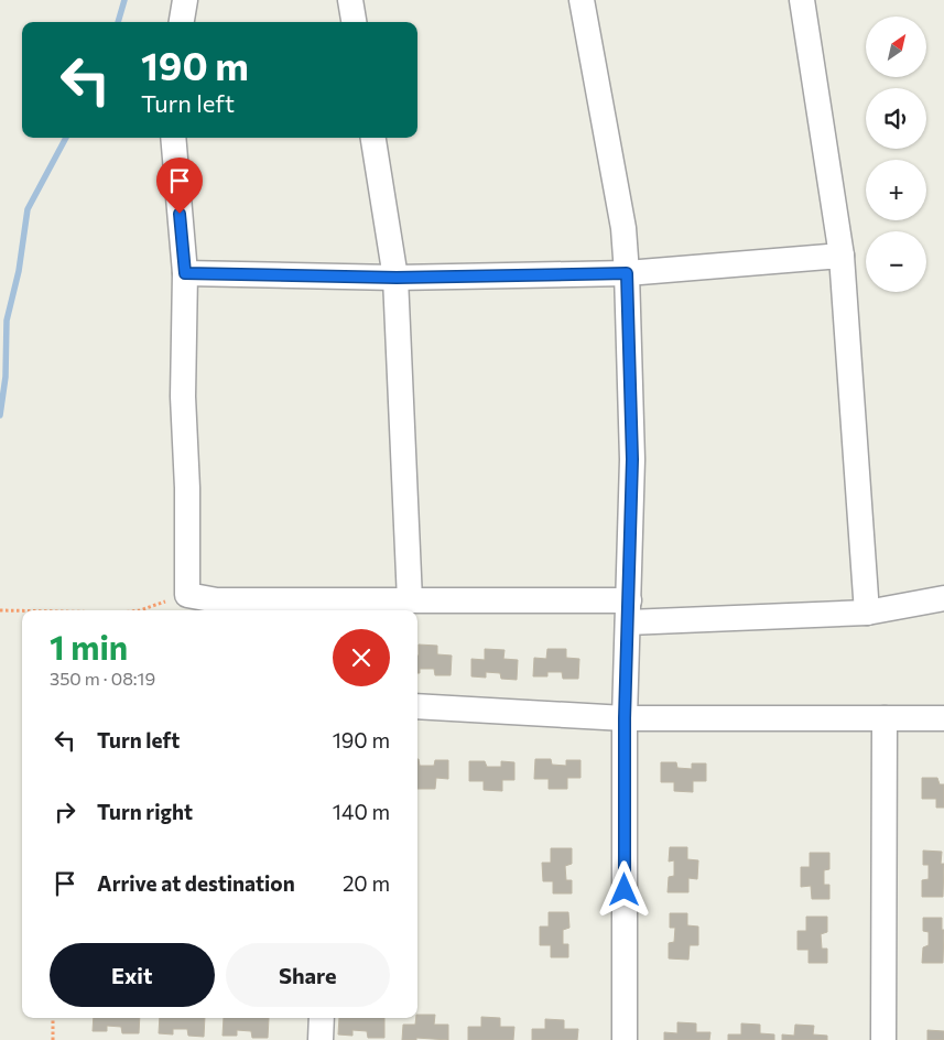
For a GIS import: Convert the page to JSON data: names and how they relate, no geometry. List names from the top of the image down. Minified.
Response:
{"north":"top right","page":{"map_buttons":["+","−"],"turn":["190 m","Turn left"],"heading":["1 min","350 m · 08:19"],"list":[{"name":"Turn left","value":"190 m"},{"name":"Turn right","value":"140 m"},{"name":"Arrive at destination","value":"20 m"}],"buttons":["Exit","Share"]}}
